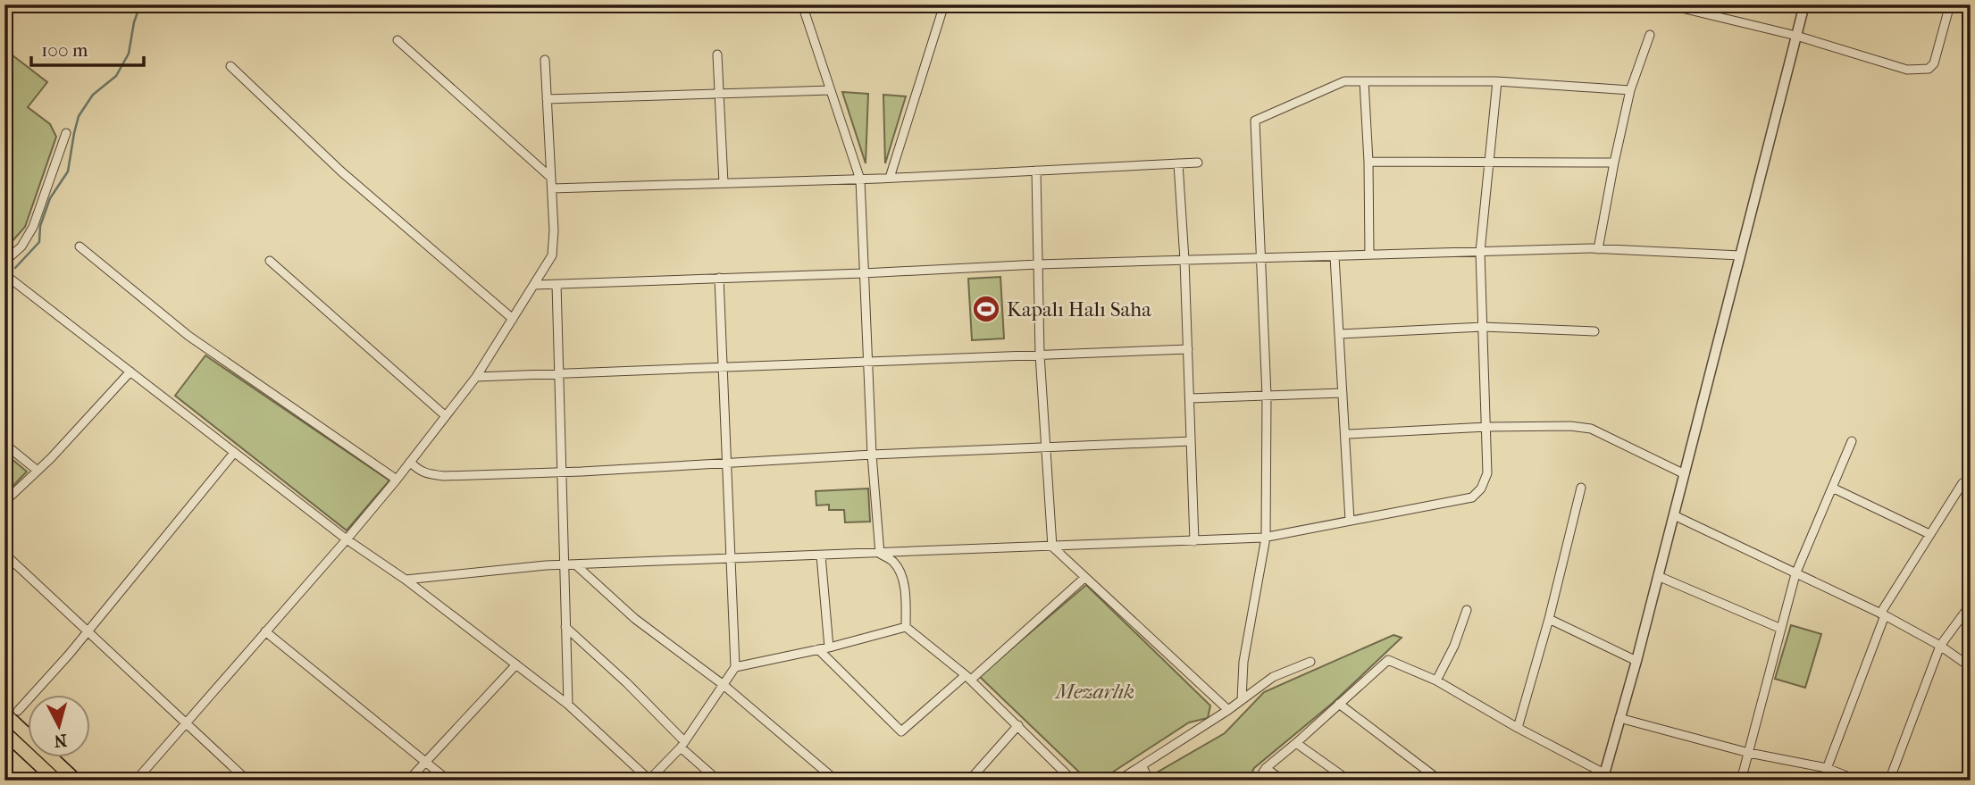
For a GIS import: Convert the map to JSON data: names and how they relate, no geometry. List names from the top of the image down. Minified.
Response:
{"parks":["Mezarlık"],"places":{"sports":["Kapalı Halı Saha"]},"scale_bar":"100 m","north":"bottom"}
